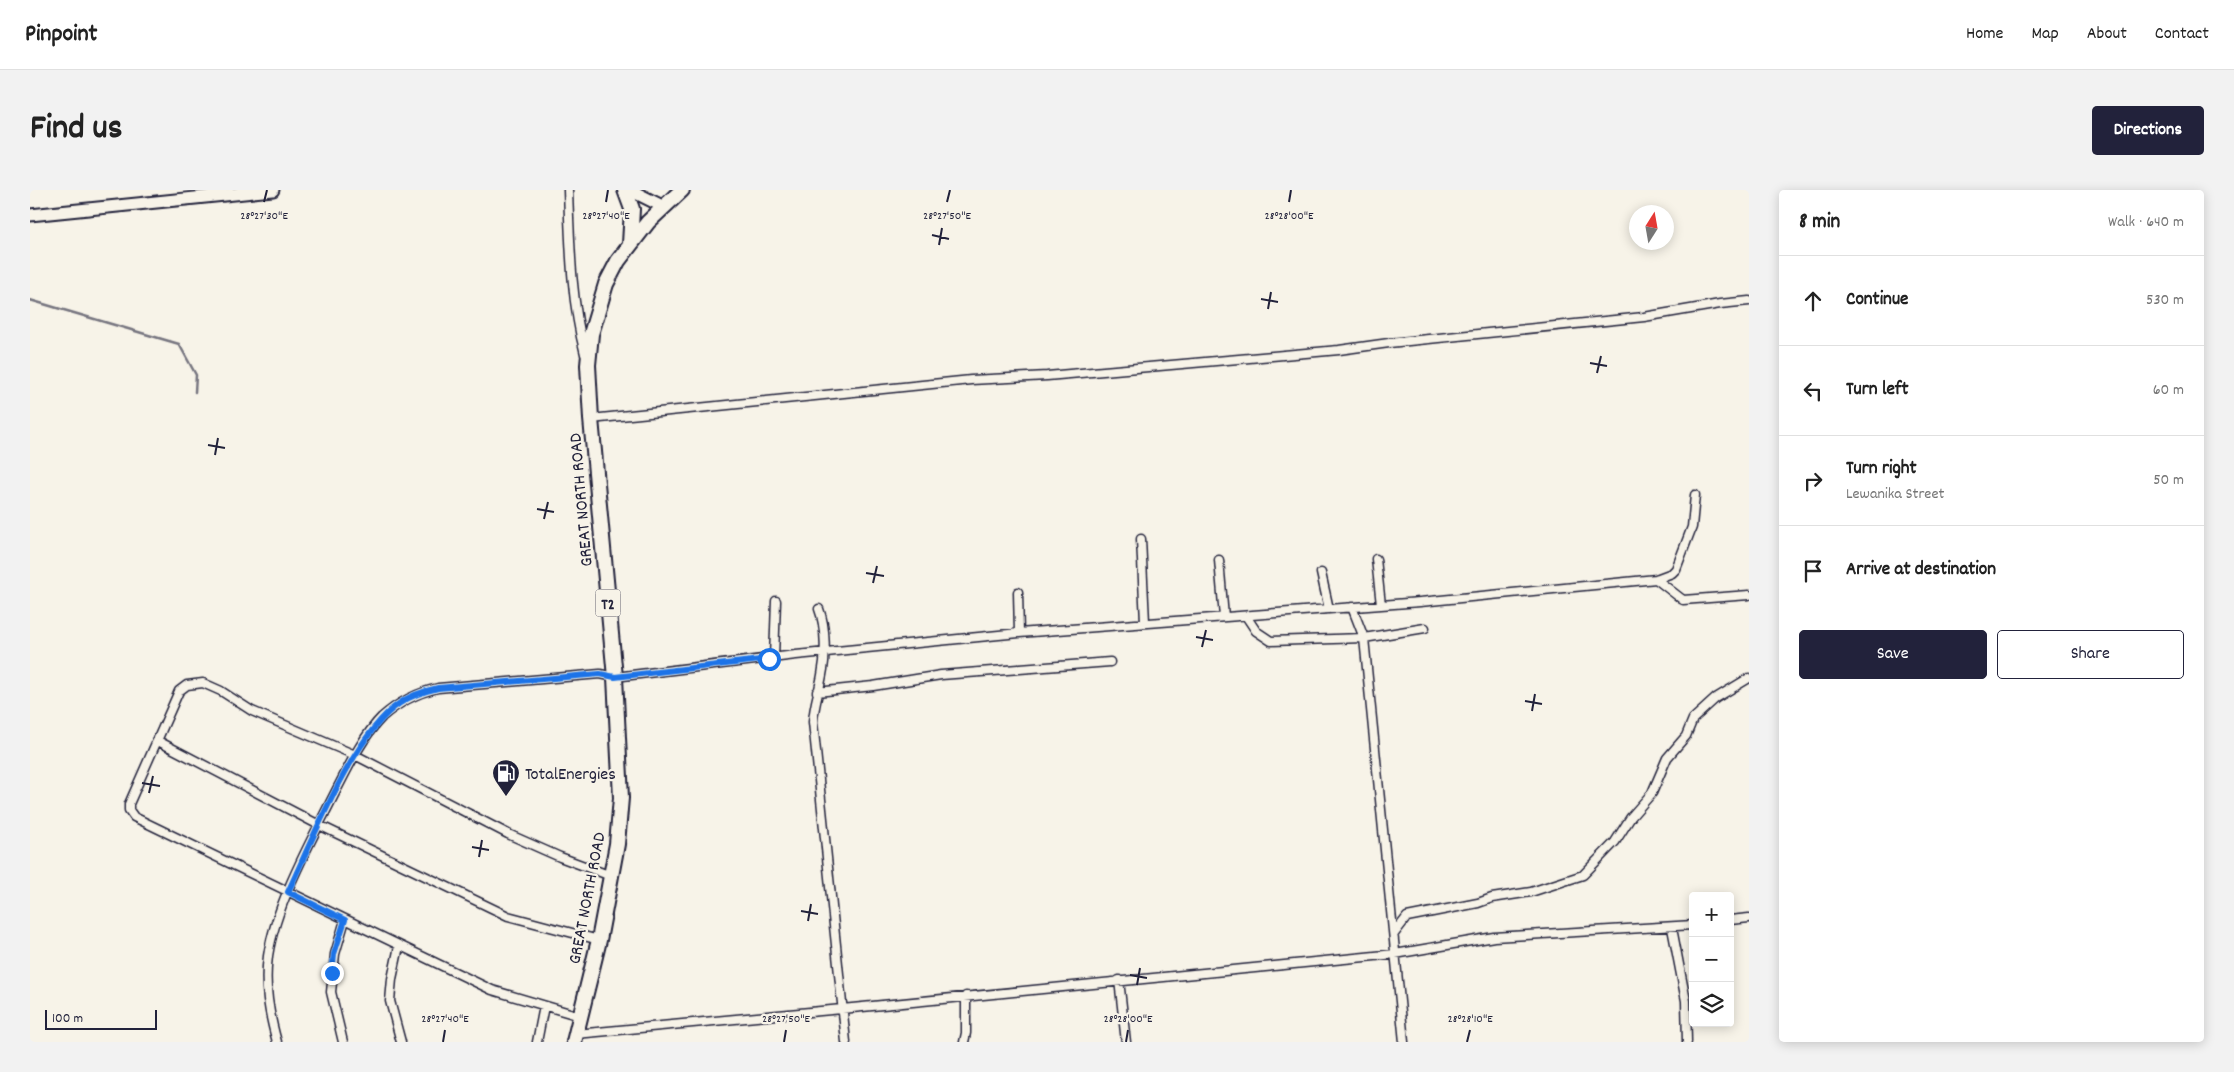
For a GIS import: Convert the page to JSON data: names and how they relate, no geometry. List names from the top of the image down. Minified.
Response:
{"streets":{"highway":["GREAT NORTH ROAD","T2"]},"places":{"fuel station":["TotalEnergies"]},"scale_bar":"100 m","north":"top","page":{"header":"Pinpoint","nav":["Home","Map","About","Contact"],"title":"Find us","buttons":["Directions",["Save","Share"]],"heading":["8 min","Walk · 640 m"],"list":[["Continue","530 m"],["Turn left","60 m"],["Turn right","Lewanika Street","50 m"],"Arrive at destination"],"map_buttons":["+","−"],"scale":"100 m"},"coordinates":["28°27'30\"E","28°27'40\"E","28°27'50\"E","28°28'00\"E","28°28'10\"E"]}
